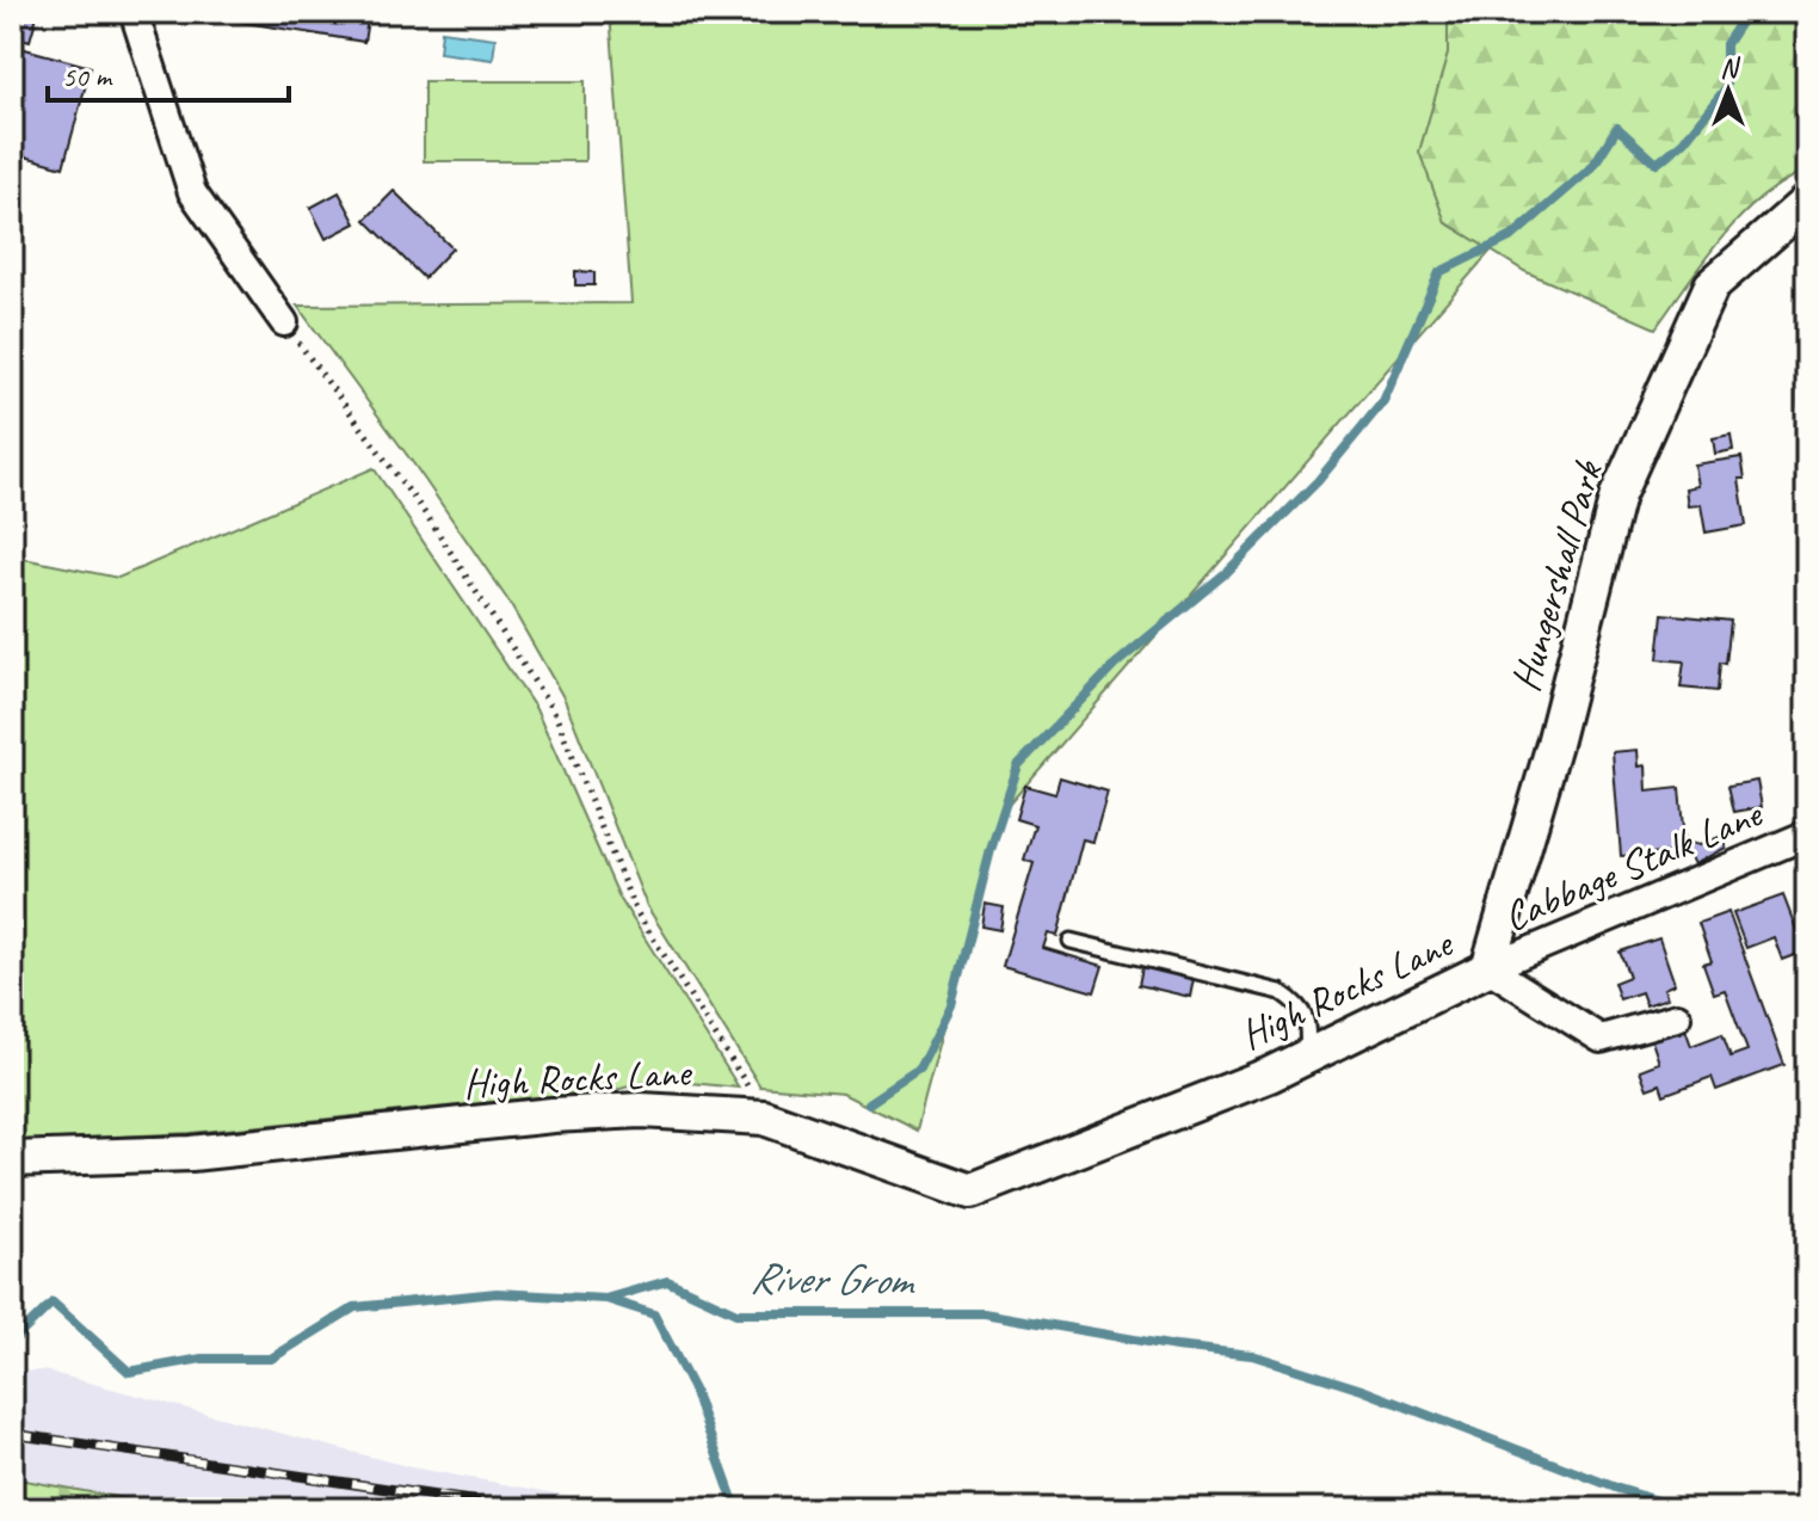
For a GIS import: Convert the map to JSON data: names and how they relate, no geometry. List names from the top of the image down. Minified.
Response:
{"streets":{"street":["Hungershall Park","Cabbage Stalk Lane","High Rocks Lane"]},"crossings":[["Hungershall Park","Cabbage Stalk Lane"],["Hungershall Park","High Rocks Lane"],["Cabbage Stalk Lane","High Rocks Lane"]],"water":["River Grom"],"scale_bar":"50 m","north":"top"}
